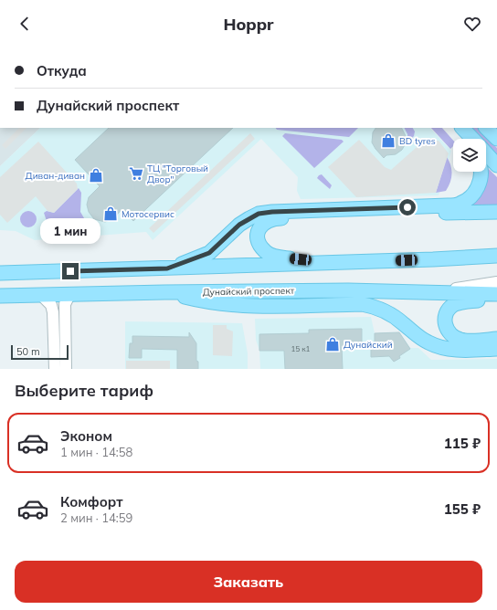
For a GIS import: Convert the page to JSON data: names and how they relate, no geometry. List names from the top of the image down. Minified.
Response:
{"streets":{"main road":["Дунайский проспект"]},"places":{"shop":["BD tyres","Диван-диван","Мотосервис","Дунайский"],"supermarket":["ТЦ \"Торговый Двор\""]},"house_numbers":["15 к1"],"scale_bar":"50 m","page":{"header":"Hoppr","banner":["Откуда","Дунайский проспект"],"bubble":"1 мин","scale":"50 m","heading":"Выберите тариф","list":[{"name":"Эконом","note":"1 мин · 14:58","value":"115 ₽"},{"name":"Комфорт","note":"2 мин · 14:59","value":"155 ₽"}],"buttons":"Заказать"}}
